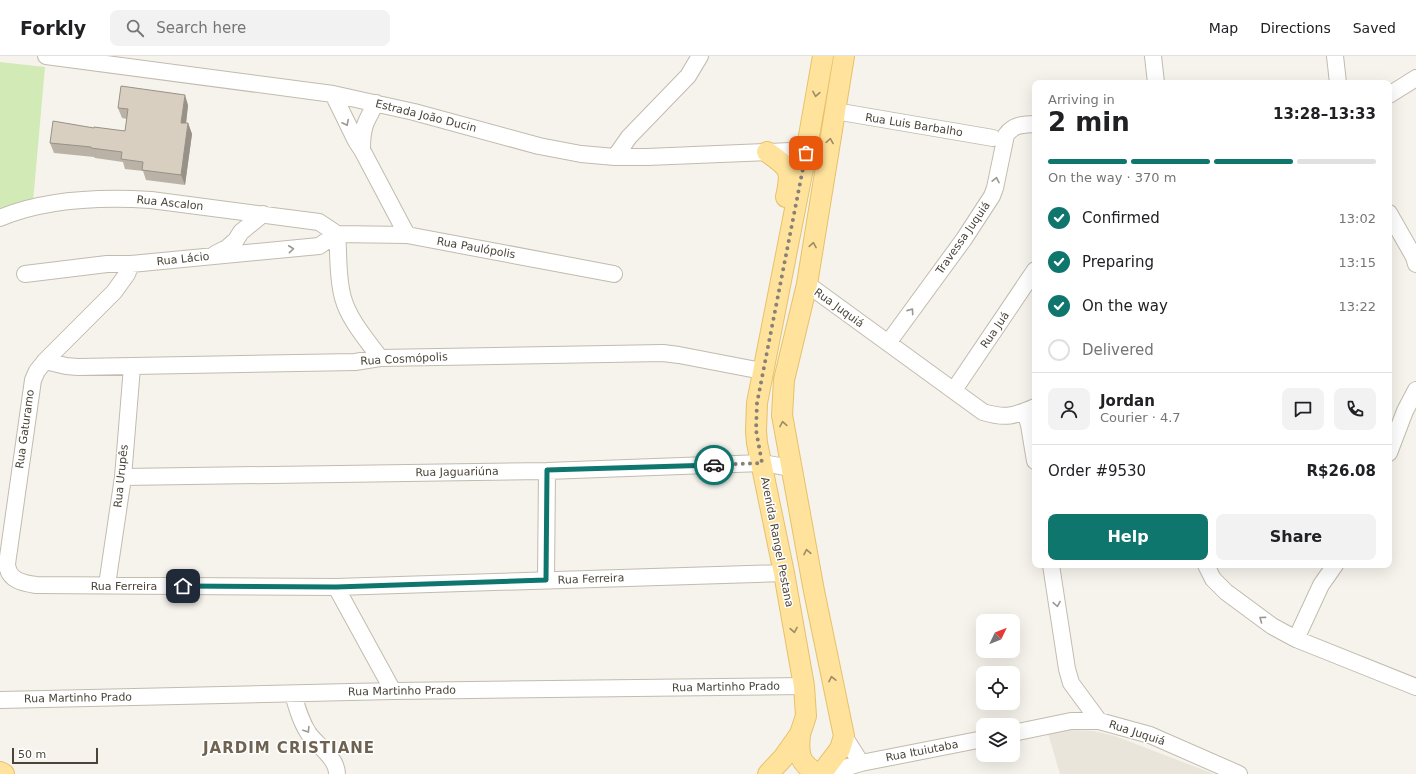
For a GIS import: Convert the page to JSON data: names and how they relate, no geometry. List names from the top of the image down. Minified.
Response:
{"streets":{"main road":["Rua Juquiá","Avenida Rangel Pestana"],"street":["Estrada João Ducin","Rua Luis Barbalho","Rua Ascalon","Travessa Juquiá","Rua Paulópolis","Rua Lácio","Rua Juá","Rua Cosmópolis","Rua Gaturamo","Rua Jaguariúna","Rua Urupês","Rua Ferreira","Rua Martinho Prado","Rua Ituiutaba"]},"crossings":[["Rua Luis Barbalho","Rua Juquiá"],["Rua Ascalon","Rua Paulópolis"],["Rua Ascalon","Rua Lácio"],["Travessa Juquiá","Rua Juquiá"],["Rua Paulópolis","Rua Lácio"],["Rua Lácio","Rua Gaturamo"],["Rua Juquiá","Rua Juá"],["Rua Cosmópolis","Rua Gaturamo"],["Rua Cosmópolis","Rua Urupês"],["Rua Cosmópolis","Avenida Rangel Pestana"],["Rua Gaturamo","Rua Ferreira"],["Rua Jaguariúna","Rua Urupês"],["Rua Jaguariúna","Avenida Rangel Pestana"],["Rua Urupês","Rua Ferreira"],["Avenida Rangel Pestana","Rua Ferreira"],["Avenida Rangel Pestana","Rua Martinho Prado"]],"one_way":["Travessa Juquiá"],"districts":["JARDIM CRISTIANE"],"scale_bar":"50 m","north":"top right","page":{"header":"Forkly","search":"Search here","nav":["Map","Directions","Saved"],"heading":["2 min","Arriving in","13:28–13:33"],"panel":["Jordan","Courier · 4.7","Order #9530","R$26.08"],"bar":"On the way · 370 m","list":[["Confirmed","13:02"],["Preparing","13:15"],["On the way","13:22"],"Delivered"],"buttons":["Help","Share"],"scale":"50 m"}}
